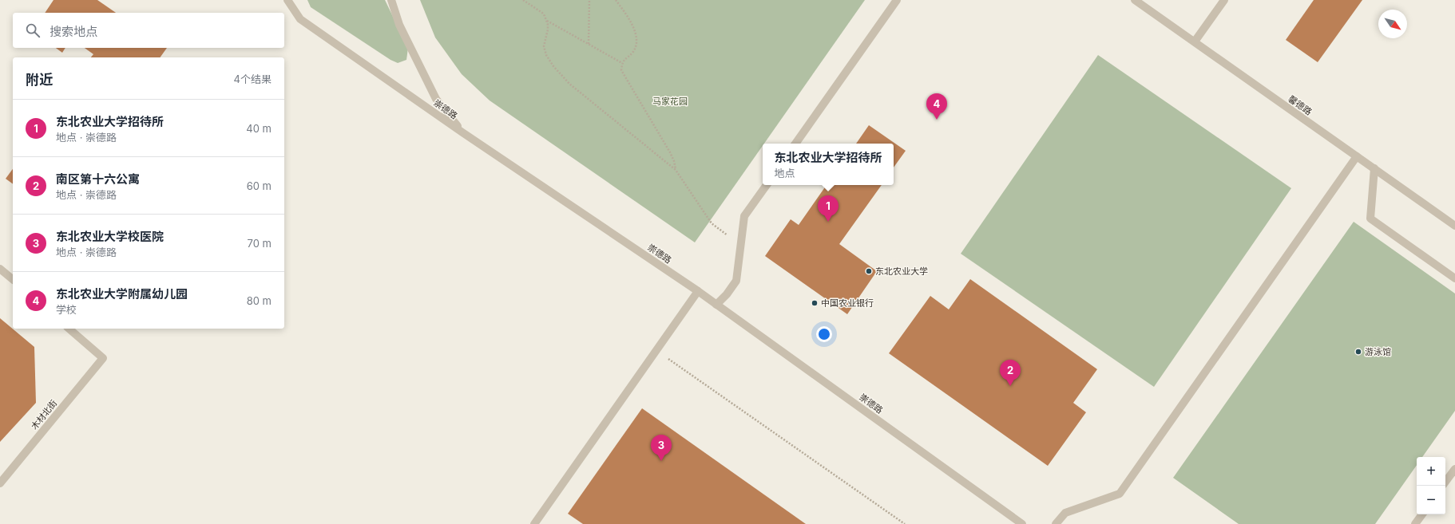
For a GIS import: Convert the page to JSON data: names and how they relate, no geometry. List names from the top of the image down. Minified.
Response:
{"streets":{"street":["馨德路","崇德路","木材北街"]},"parks":["马家花园"],"places":["东北农业大学","中国农业银行","游泳馆"],"north":"bottom right","page":{"search":"搜索地点","heading":["附近","4个结果"],"pins":["4","1","2","3"],"list":[{"mark":"1","name":"东北农业大学招待所","note":"地点 · 崇德路","value":"40 m"},{"mark":"2","name":"南区第十六公寓","note":"地点 · 崇德路","value":"60 m"},{"mark":"3","name":"东北农业大学校医院","note":"地点 · 崇德路","value":"70 m"},{"mark":"4","name":"东北农业大学附属幼儿园","note":"学校","value":"80 m"}],"popup":["东北农业大学招待所","地点"],"map_buttons":["+","−"]}}
